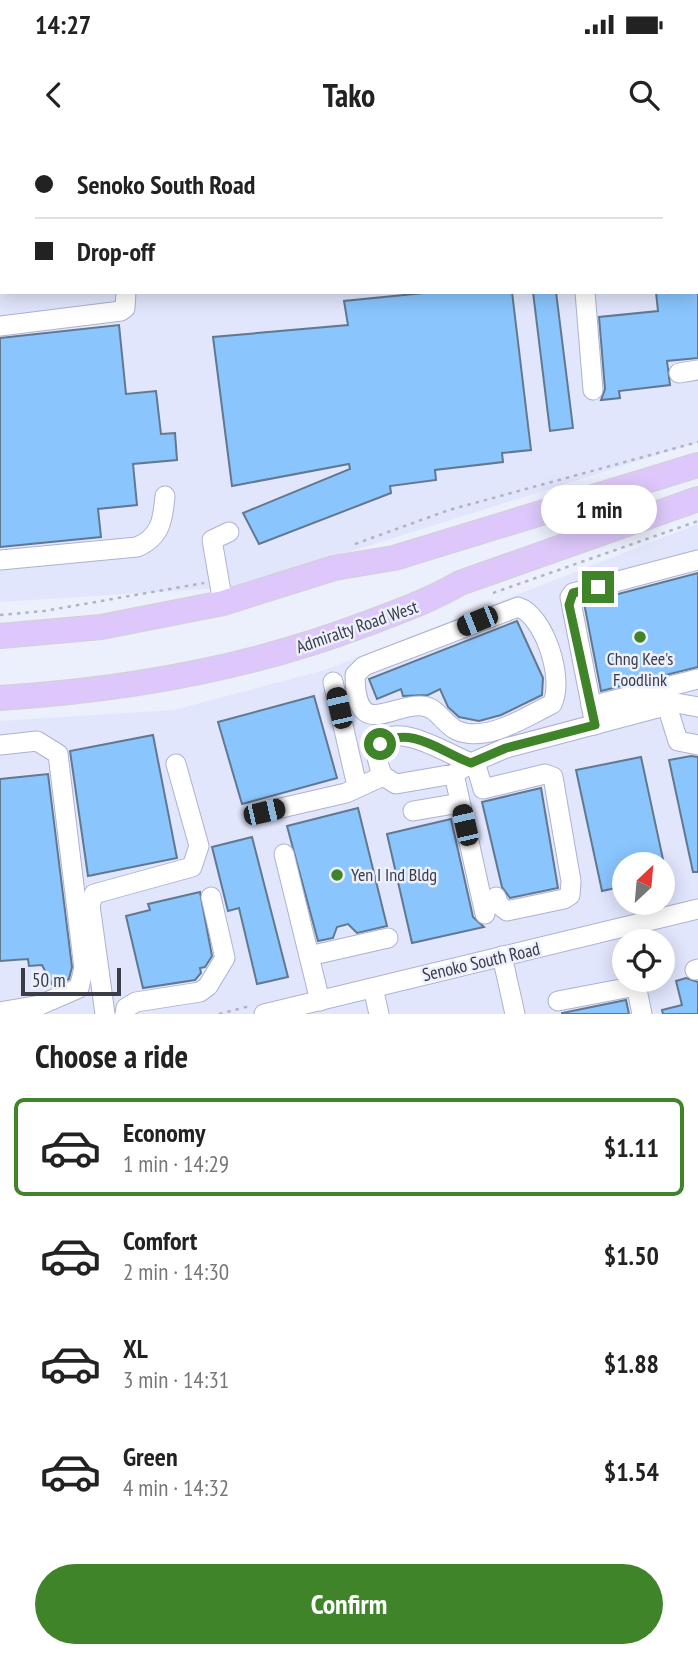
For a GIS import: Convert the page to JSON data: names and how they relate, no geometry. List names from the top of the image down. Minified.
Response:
{"streets":{"main road":["Admiralty Road West"],"street":["Senoko South Road"]},"places":["Chng Kee's Foodlink","Yen I Ind Bldg"],"scale_bar":"50 m","north":"top right","page":{"status":"14:27","header":"Tako","banner":["Senoko South Road","Drop-off"],"bubble":"1 min","scale":"50 m","heading":"Choose a ride","list":[{"name":"Economy","note":"1 min · 14:29","value":"$1.11"},{"name":"Comfort","note":"2 min · 14:30","value":"$1.50"},{"name":"XL","note":"3 min · 14:31","value":"$1.88"},{"name":"Green","note":"4 min · 14:32","value":"$1.54"}],"buttons":"Confirm"}}
